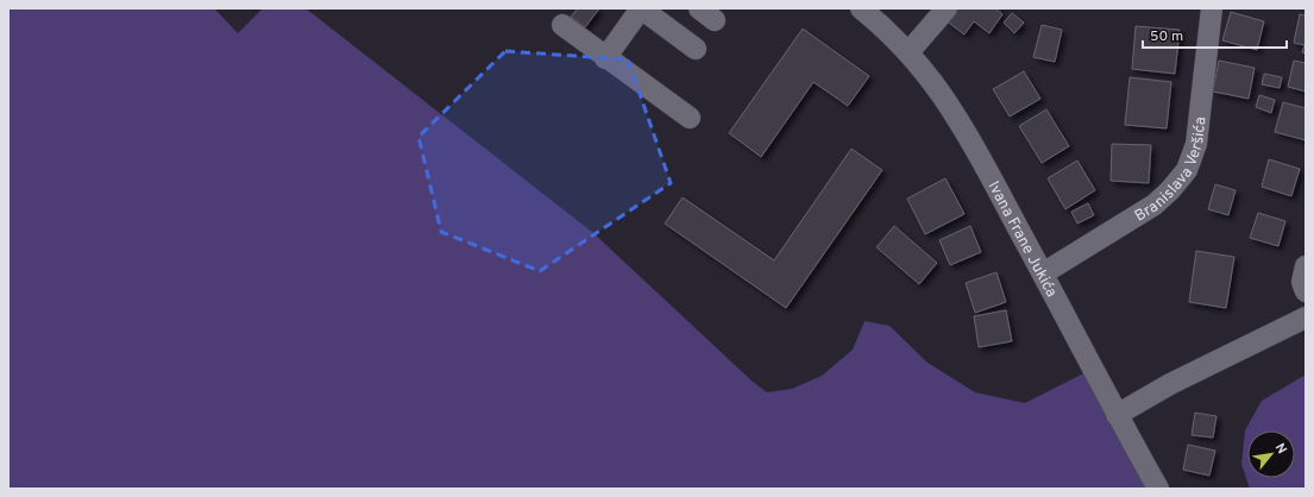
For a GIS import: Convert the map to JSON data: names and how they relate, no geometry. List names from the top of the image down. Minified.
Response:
{"streets":{"street":["Branislava Veršića","Ivana Frane Jukića"]},"crossings":[["Branislava Veršića","Ivana Frane Jukića"]],"scale_bar":"50 m","north":"top right"}
